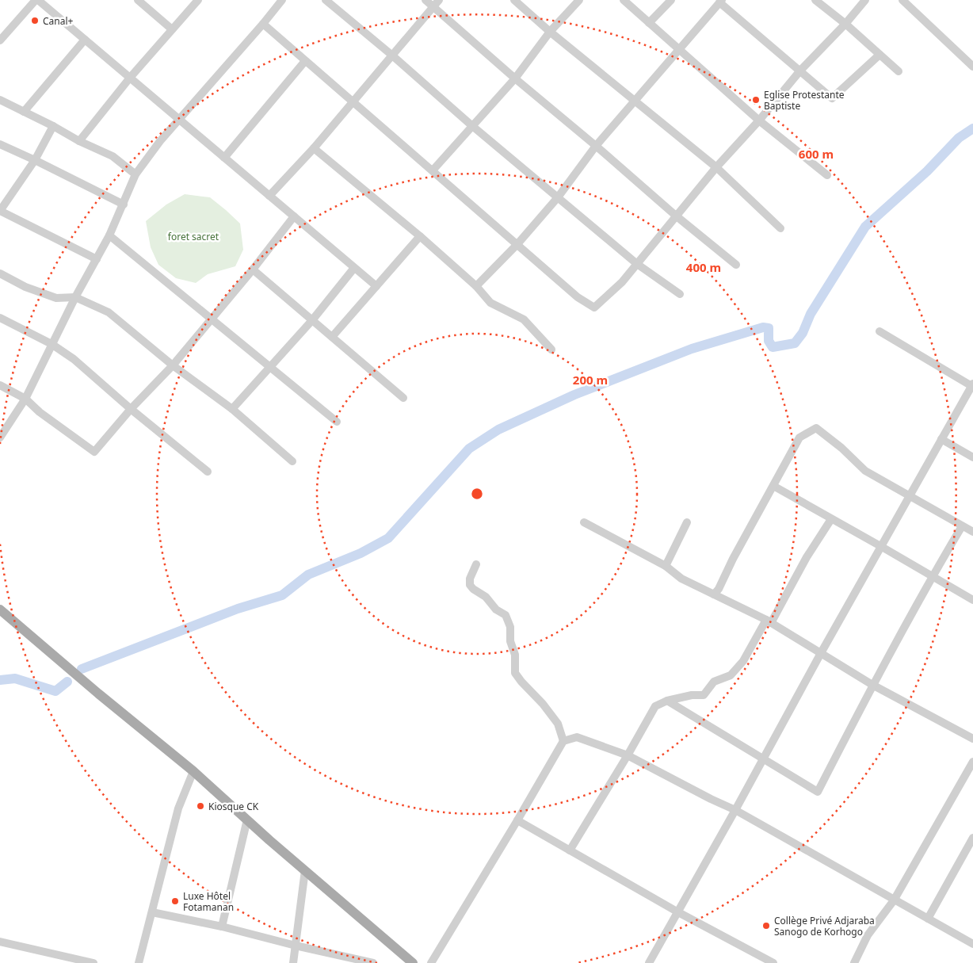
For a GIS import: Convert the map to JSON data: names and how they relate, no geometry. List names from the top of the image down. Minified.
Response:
{"parks":["foret sacret"],"places":["Canal+","Eglise Protestante Baptiste","Kiosque CK","Luxe Hôtel Fotamanan","Collège Privé Adjaraba Sanogo de Korhogo"],"rings":["600 m","400 m","200 m"]}
